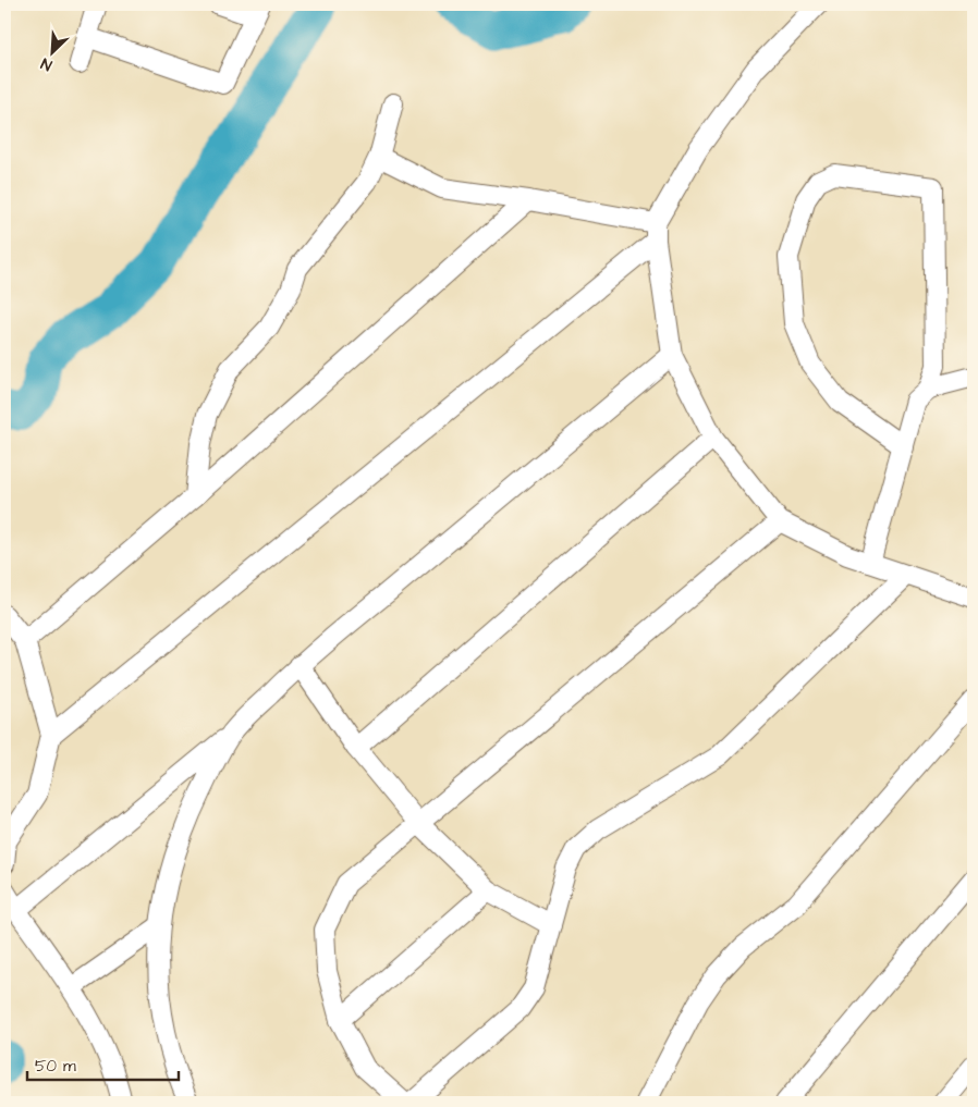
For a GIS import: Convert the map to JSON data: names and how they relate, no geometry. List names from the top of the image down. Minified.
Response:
{"scale_bar":"50 m","north":"bottom left"}
